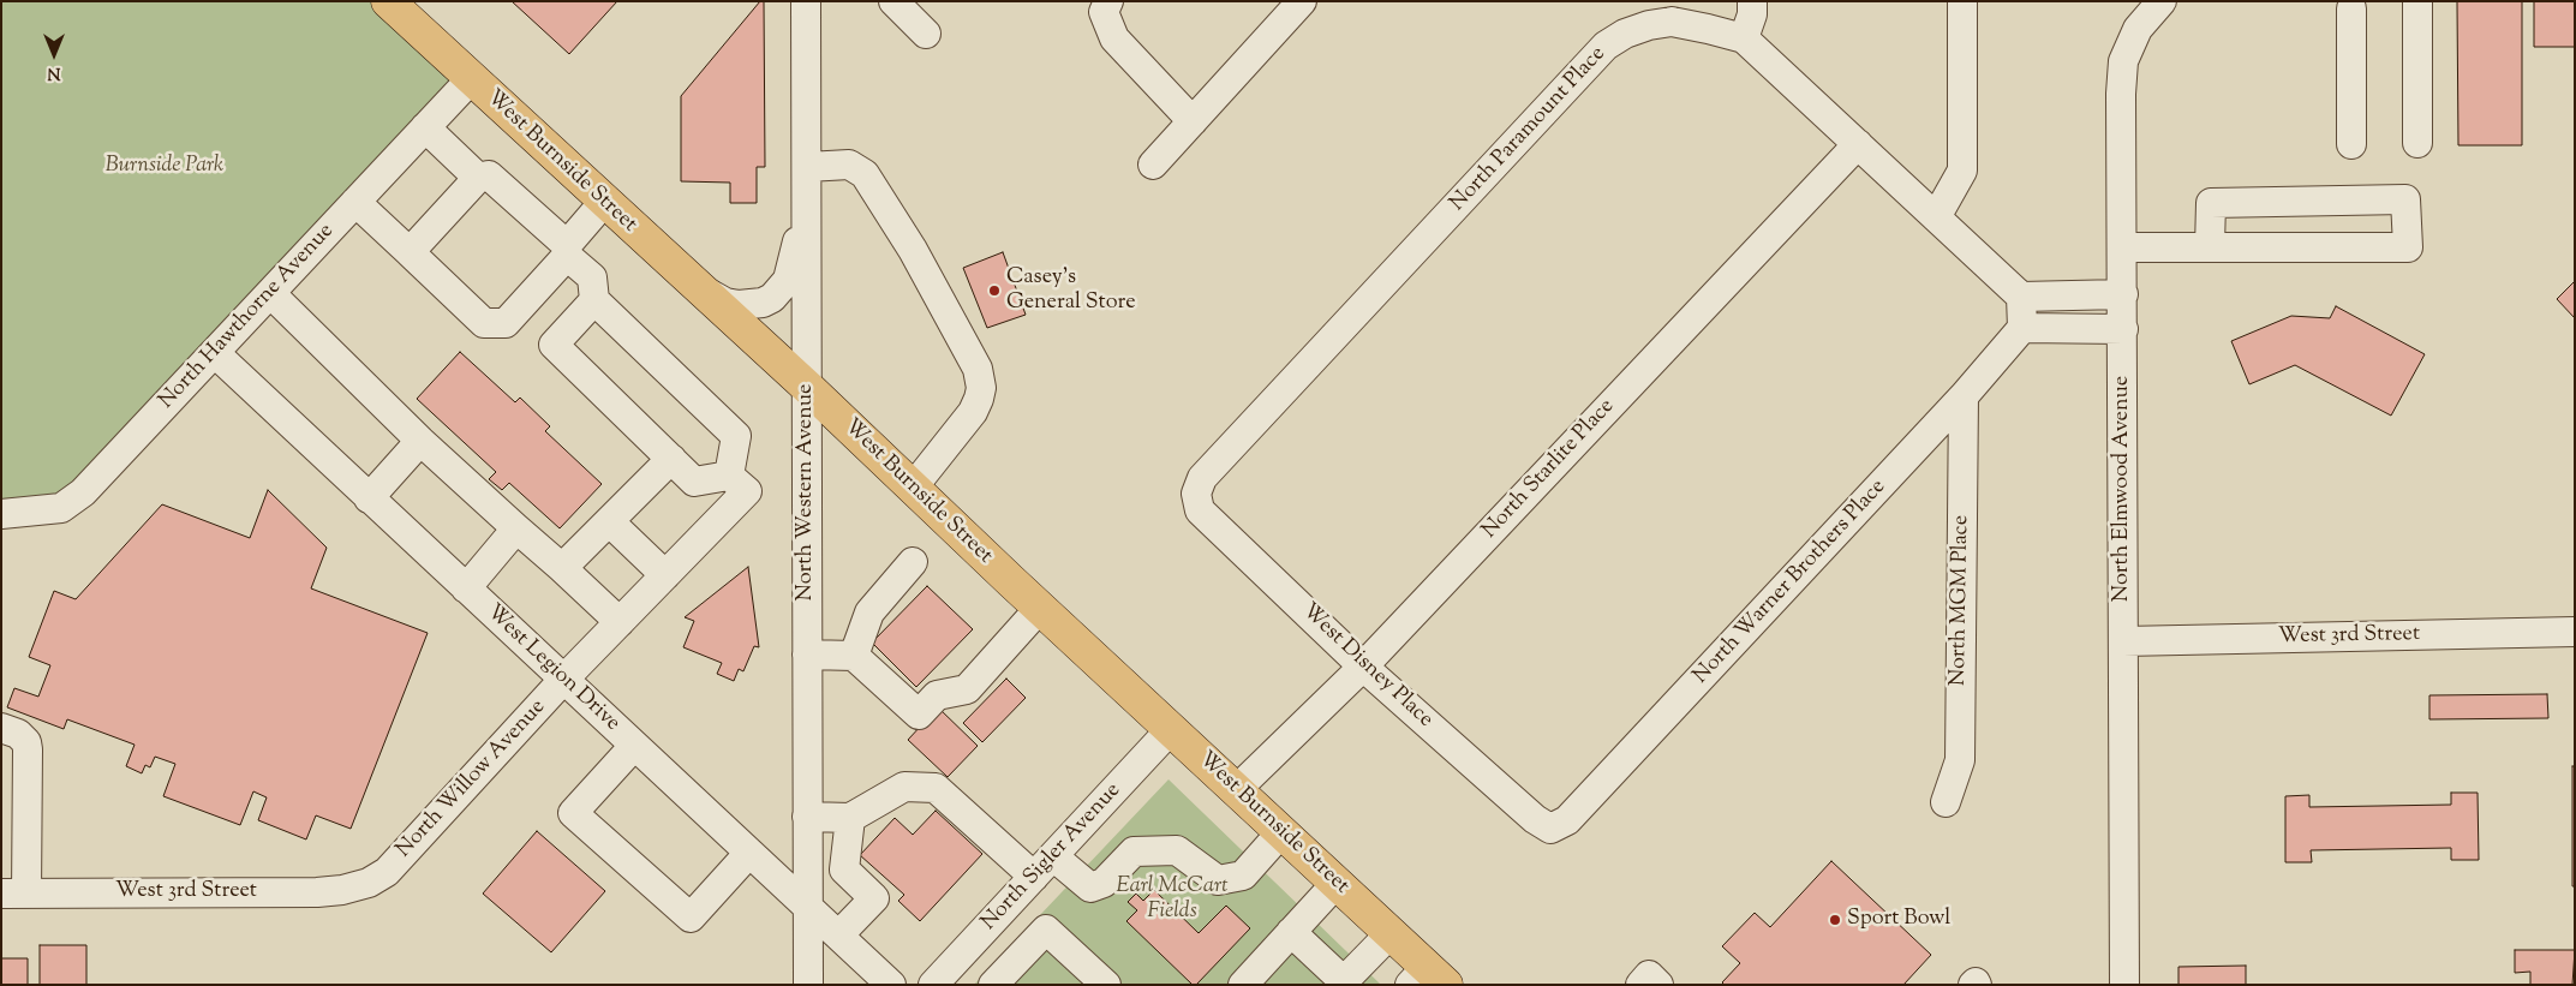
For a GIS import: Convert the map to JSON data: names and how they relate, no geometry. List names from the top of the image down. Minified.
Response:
{"streets":{"main road":["West Burnside Street"],"street":["North Paramount Place","North Hawthorne Avenue","North Starlite Place","North Elmwood Avenue","North Western Avenue","North Warner Brothers Place","North MGM Place","West 3rd Street","West Disney Place","West Legion Drive","North Willow Avenue","North Sigler Avenue"]},"crossings":[["North Paramount Place","North Starlite Place"],["North Paramount Place","West Disney Place"],["West Burnside Street","North Hawthorne Avenue"],["West Burnside Street","North Starlite Place"],["West Burnside Street","North Western Avenue"],["West Burnside Street","North Sigler Avenue"],["North Hawthorne Avenue","West Legion Drive"],["North Starlite Place","West Disney Place"],["North Elmwood Avenue","West 3rd Street"],["North Western Avenue","West Legion Drive"],["North Warner Brothers Place","North MGM Place"],["North Warner Brothers Place","West Disney Place"],["West 3rd Street","North Willow Avenue"],["West Legion Drive","North Willow Avenue"]],"parks":["Burnside Park","Earl McCart Fields"],"places":["Casey's General Store","Sport Bowl"],"north":"bottom"}
